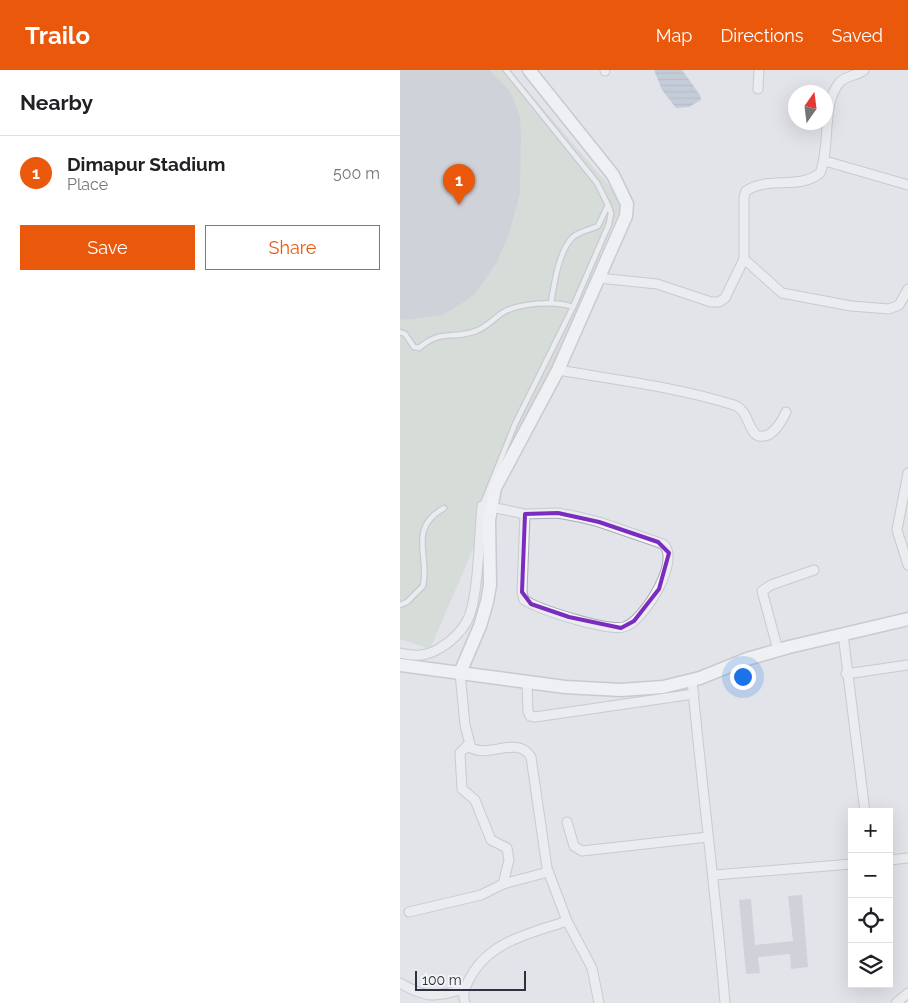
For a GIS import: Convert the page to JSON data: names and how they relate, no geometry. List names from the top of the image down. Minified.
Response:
{"scale_bar":"100 m","north":"top","page":{"header":"Trailo","nav":["Map","Directions","Saved"],"heading":"Nearby","list":[{"mark":"1","name":"Dimapur Stadium","note":"Place","value":"500 m"}],"pins":"1","buttons":["Save","Share"],"map_buttons":["+","−"],"scale":"100 m"}}
